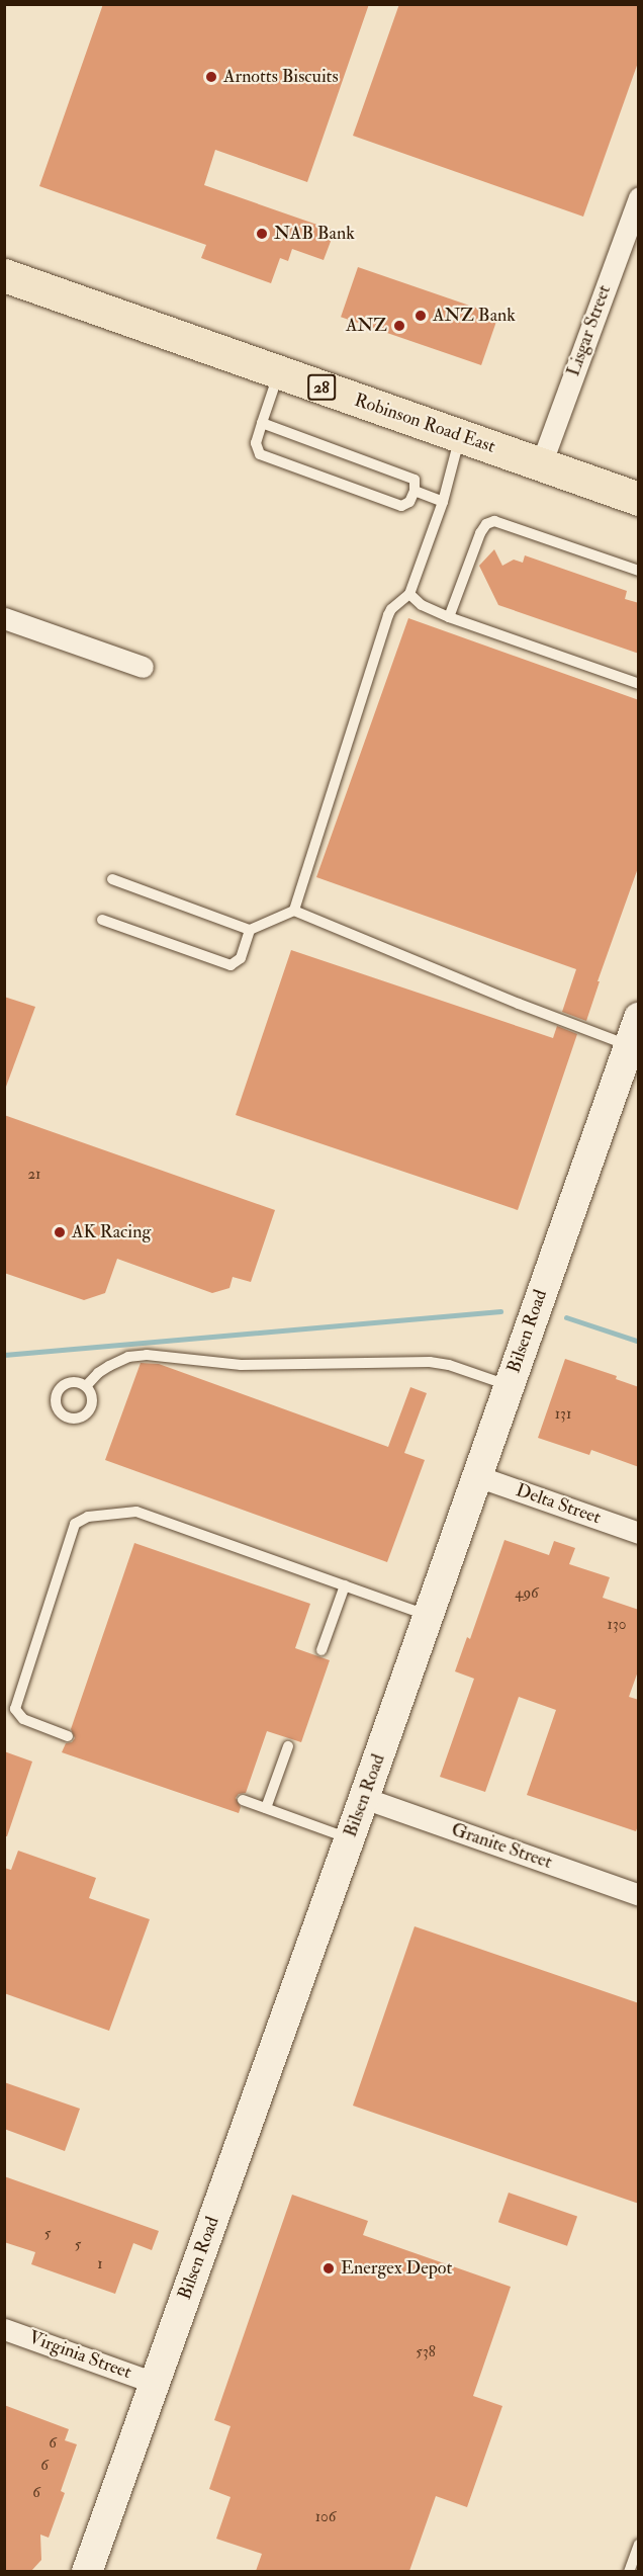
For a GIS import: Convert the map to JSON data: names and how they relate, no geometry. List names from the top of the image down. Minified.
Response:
{"streets":{"main road":["28","Robinson Road East"],"street":["Lisgar Street","Bilsen Road","Delta Street","Granite Street","Virginia Street"]},"crossings":[["Lisgar Street","Robinson Road East"],["Bilsen Road","Delta Street"],["Bilsen Road","Granite Street"],["Bilsen Road","Virginia Street"]],"places":["Arnotts Biscuits","NAB Bank","ANZ Bank","ANZ","AK Racing","Energex Depot"],"house_numbers":["21","131","496","130","5","5","1","538","6","6","6","106"]}
